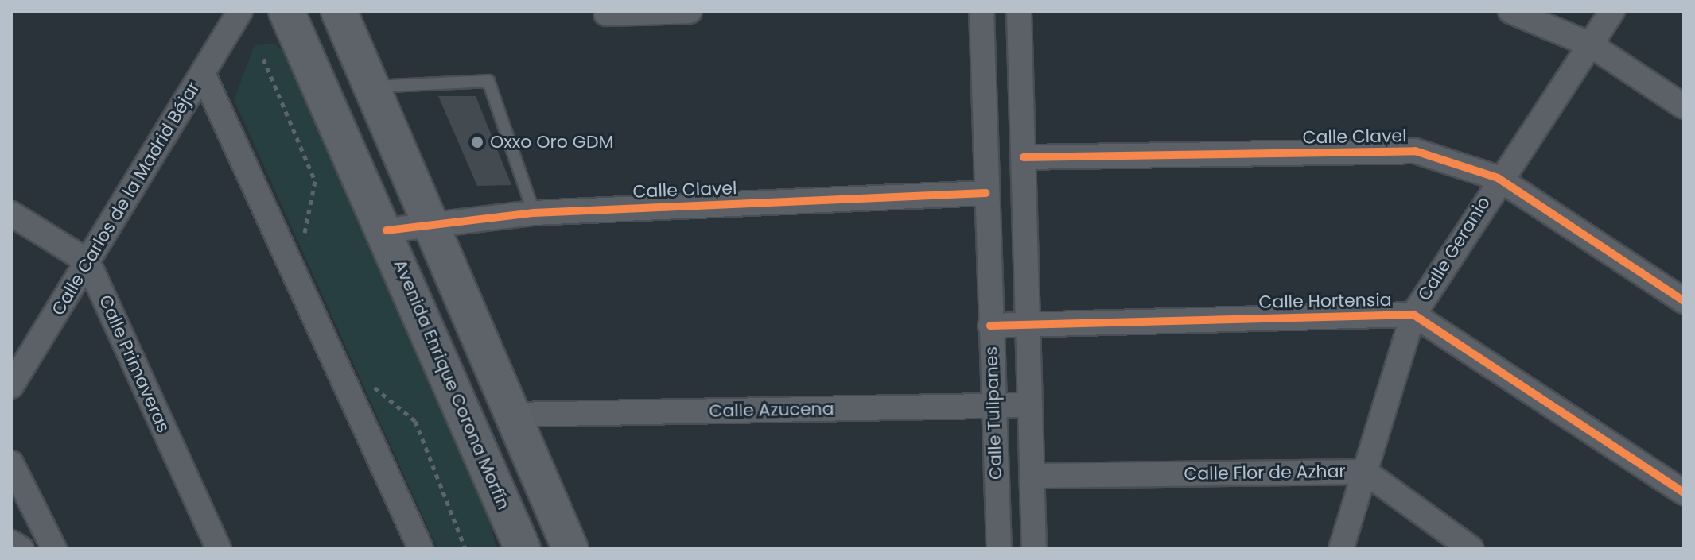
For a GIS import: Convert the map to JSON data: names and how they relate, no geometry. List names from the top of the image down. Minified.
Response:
{"streets":{"main road":["Avenida Enrique Corona Morfín"],"street":["Calle Clavel","Calle Carlos de la Madrid Béjar","Calle Geranio","Calle Hortensia","Calle Primaveras","Calle Azucena","Calle Tulipanes","Calle Flor de Azhar"]},"crossings":[["Calle Clavel","Calle Geranio"],["Calle Clavel","Avenida Enrique Corona Morfín"],["Calle Clavel","Calle Tulipanes"],["Calle Carlos de la Madrid Béjar","Calle Primaveras"],["Calle Geranio","Calle Hortensia"],["Calle Geranio","Calle Flor de Azhar"],["Calle Hortensia","Calle Tulipanes"],["Calle Azucena","Calle Tulipanes"],["Calle Tulipanes","Calle Flor de Azhar"]],"places":["Oxxo Oro GDM"]}
